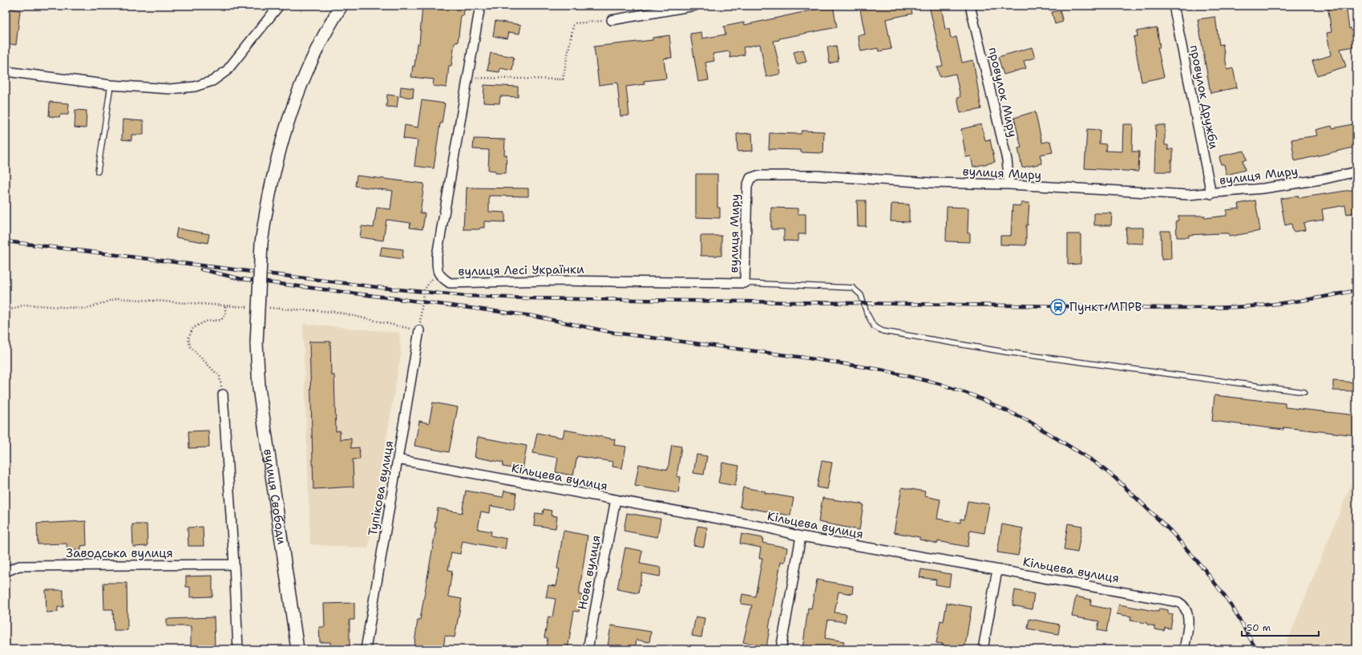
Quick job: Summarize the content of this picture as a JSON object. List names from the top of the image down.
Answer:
{
  "streets": {
    "main road": ["вулиця Свободи"],
    "street": [
      "провулок Миру",
      "провулок Дружби",
      "вулиця Миру",
      "вулиця Лесі Українки",
      "Кільцева вулиця",
      "Тупікова вулиця",
      "Заводська вулиця",
      "Нова вулиця"
    ]
  },
  "crossings": [
    ["провулок Миру", "вулиця Миру"],
    ["провулок Дружби", "вулиця Миру"],
    ["вулиця Миру", "вулиця Лесі Українки"],
    ["Кільцева вулиця", "Тупікова вулиця"],
    ["Кільцева вулиця", "Нова вулиця"]
  ],
  "places": {
    "station": ["Пункт МПРВ"]
  },
  "scale_bar": "50 m"
}
